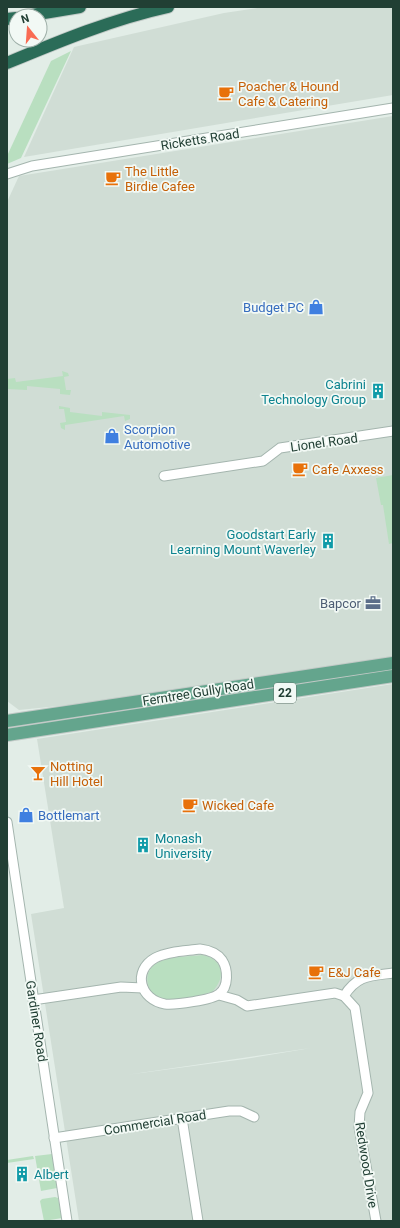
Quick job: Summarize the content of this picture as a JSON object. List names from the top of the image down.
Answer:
{
  "streets": {
    "main road": ["Ferntree Gully Road", "22"],
    "street": [
      "Ricketts Road",
      "Lionel Road",
      "Gardiner Road",
      "Commercial Road",
      "Redwood Drive"
    ]
  },
  "crossings": [
    ["Gardiner Road", "Commercial Road"]
  ],
  "places": {
    "cafe": [
      "Poacher & Hound Cafe & Catering",
      "The Little Birdie Cafee",
      "Cafe Axxess",
      "Wicked Cafe",
      "E&J Cafe"
    ],
    "shop": ["Budget PC", "Scorpion Automotive", "Bottlemart"],
    "building": [
      "Cabrini Technology Group",
      "Goodstart Early Learning Mount Waverley",
      "Monash University",
      "Albert"
    ],
    "office": ["Bapcor"],
    "bar": ["Notting Hill Hotel"]
  },
  "north": "top"
}
